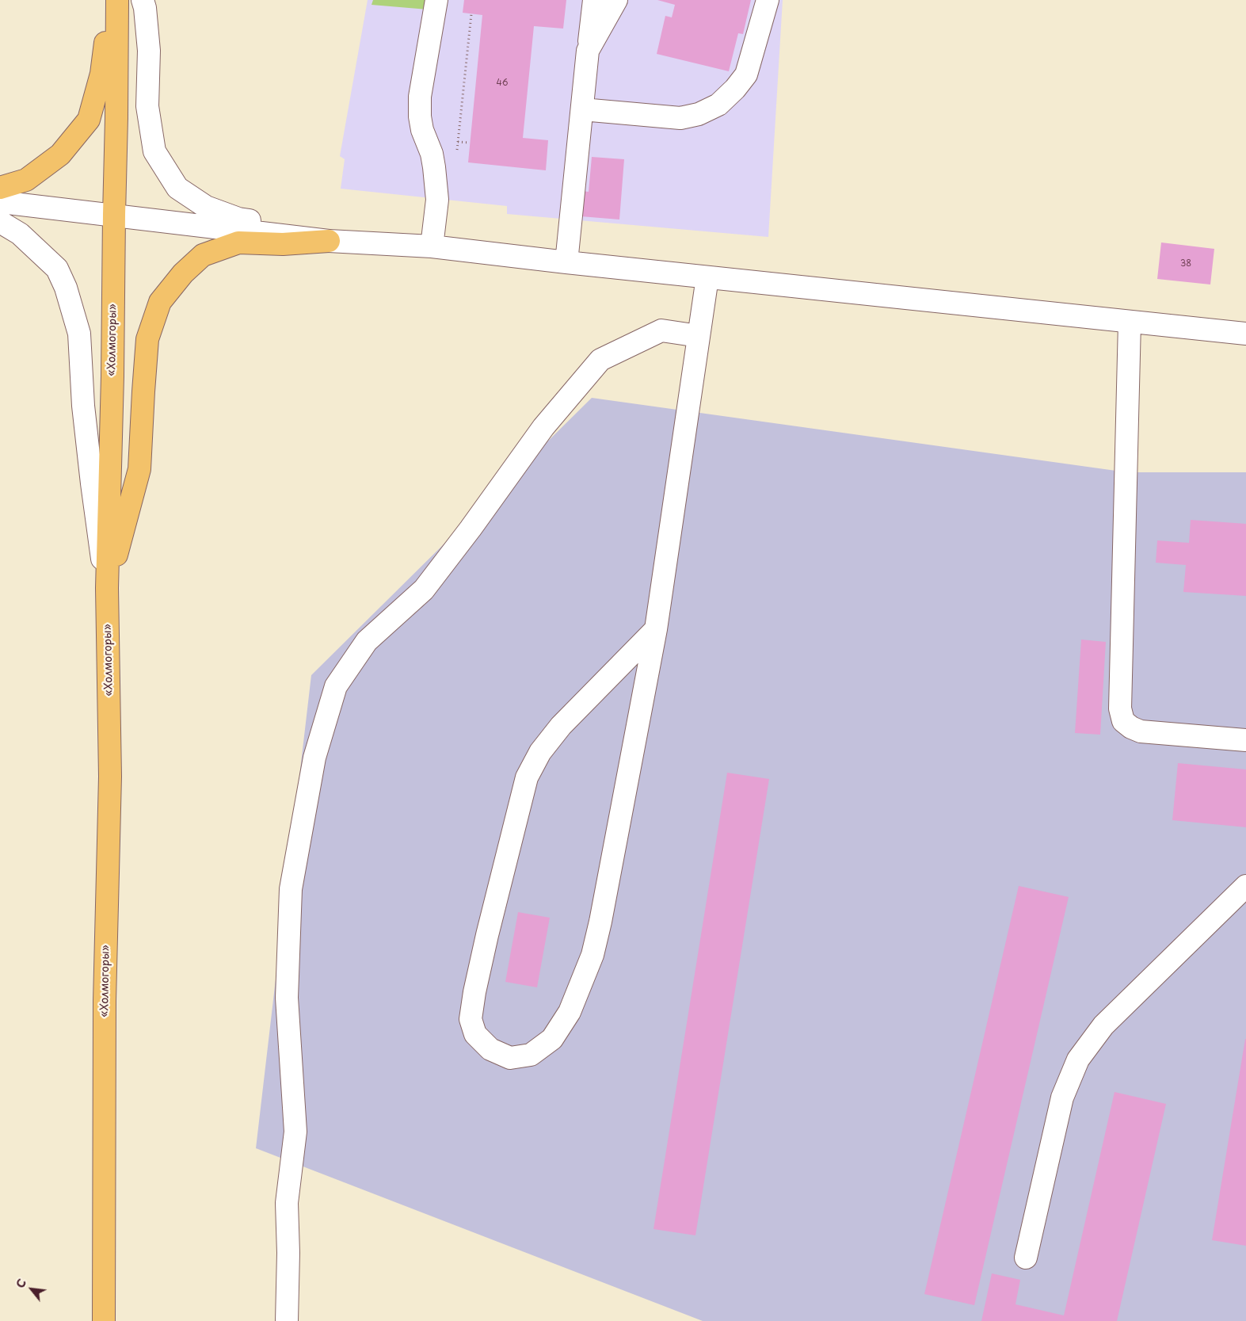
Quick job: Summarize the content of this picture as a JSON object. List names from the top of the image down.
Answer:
{
  "streets": {
    "highway": ["«Холмогоры»"]
  },
  "house_numbers": ["46", "38"],
  "north": "top left"
}
